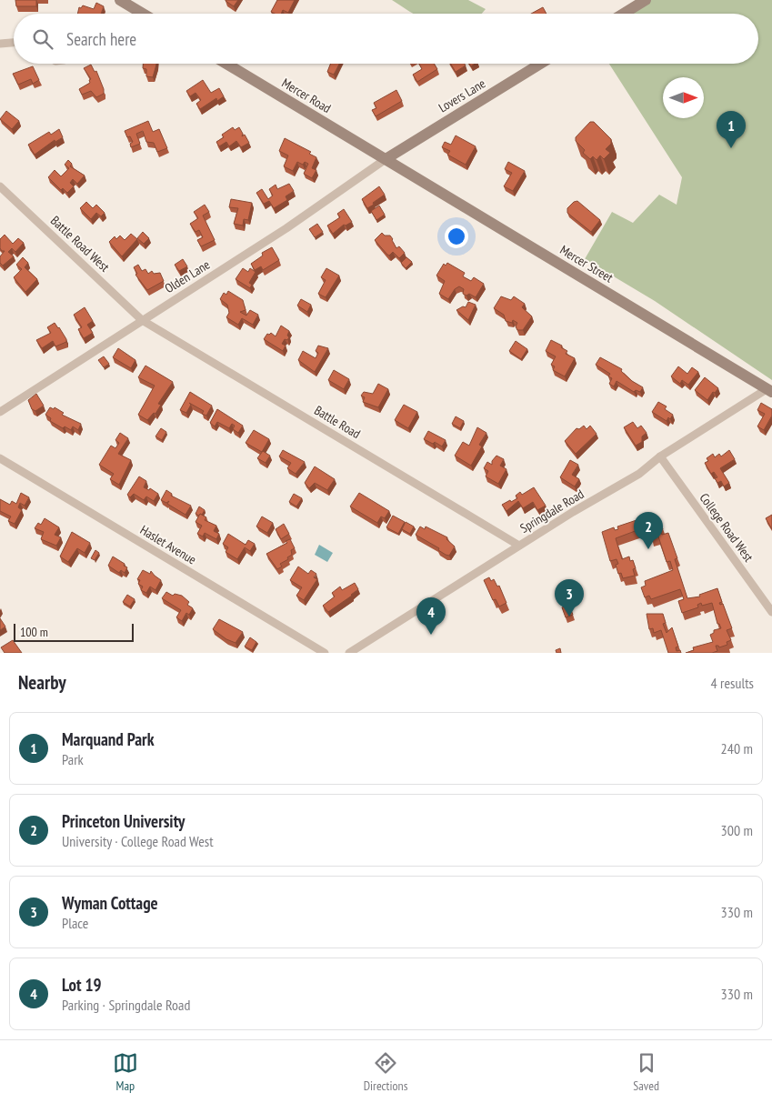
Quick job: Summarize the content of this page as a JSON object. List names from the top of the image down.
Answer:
{
  "streets": {
    "main road": ["Mercer Road", "Lovers Lane", "Mercer Street"],
    "street": [
      "Battle Road West",
      "Olden Lane",
      "Battle Road",
      "Springdale Road",
      "College Road West",
      "Haslet Avenue"
    ]
  },
  "crossings": [
    ["Mercer Road", "Lovers Lane"],
    ["Mercer Road", "Mercer Street"],
    ["Mercer Road", "Olden Lane"],
    ["Lovers Lane", "Mercer Street"],
    ["Lovers Lane", "Olden Lane"],
    ["Battle Road West", "Olden Lane"],
    ["Battle Road West", "Battle Road"],
    ["Mercer Street", "Olden Lane"],
    ["Mercer Street", "Springdale Road"],
    ["Olden Lane", "Battle Road"],
    ["Battle Road", "Springdale Road"],
    ["Springdale Road", "College Road West"]
  ],
  "scale_bar": "100 m",
  "north": "right",
  "page": {
    "search": "Search here",
    "pins": [
      "1",
      "2",
      "3",
      "4"
    ],
    "scale": "100 m",
    "heading": ["Nearby", "4 results"],
    "list": [
      {
        "mark": "1",
        "name": "Marquand Park",
        "note": "Park",
        "value": "240 m"
      },
      {
        "mark": "2",
        "name": "Princeton University",
        "note": "University · College Road West",
        "value": "300 m"
      },
      {
        "mark": "3",
        "name": "Wyman Cottage",
        "note": "Place",
        "value": "330 m"
      },
      {
        "mark": "4",
        "name": "Lot 19",
        "note": "Parking · Springdale Road",
        "value": "330 m"
      }
    ],
    "nav": ["Map", "Directions", "Saved"]
  }
}
